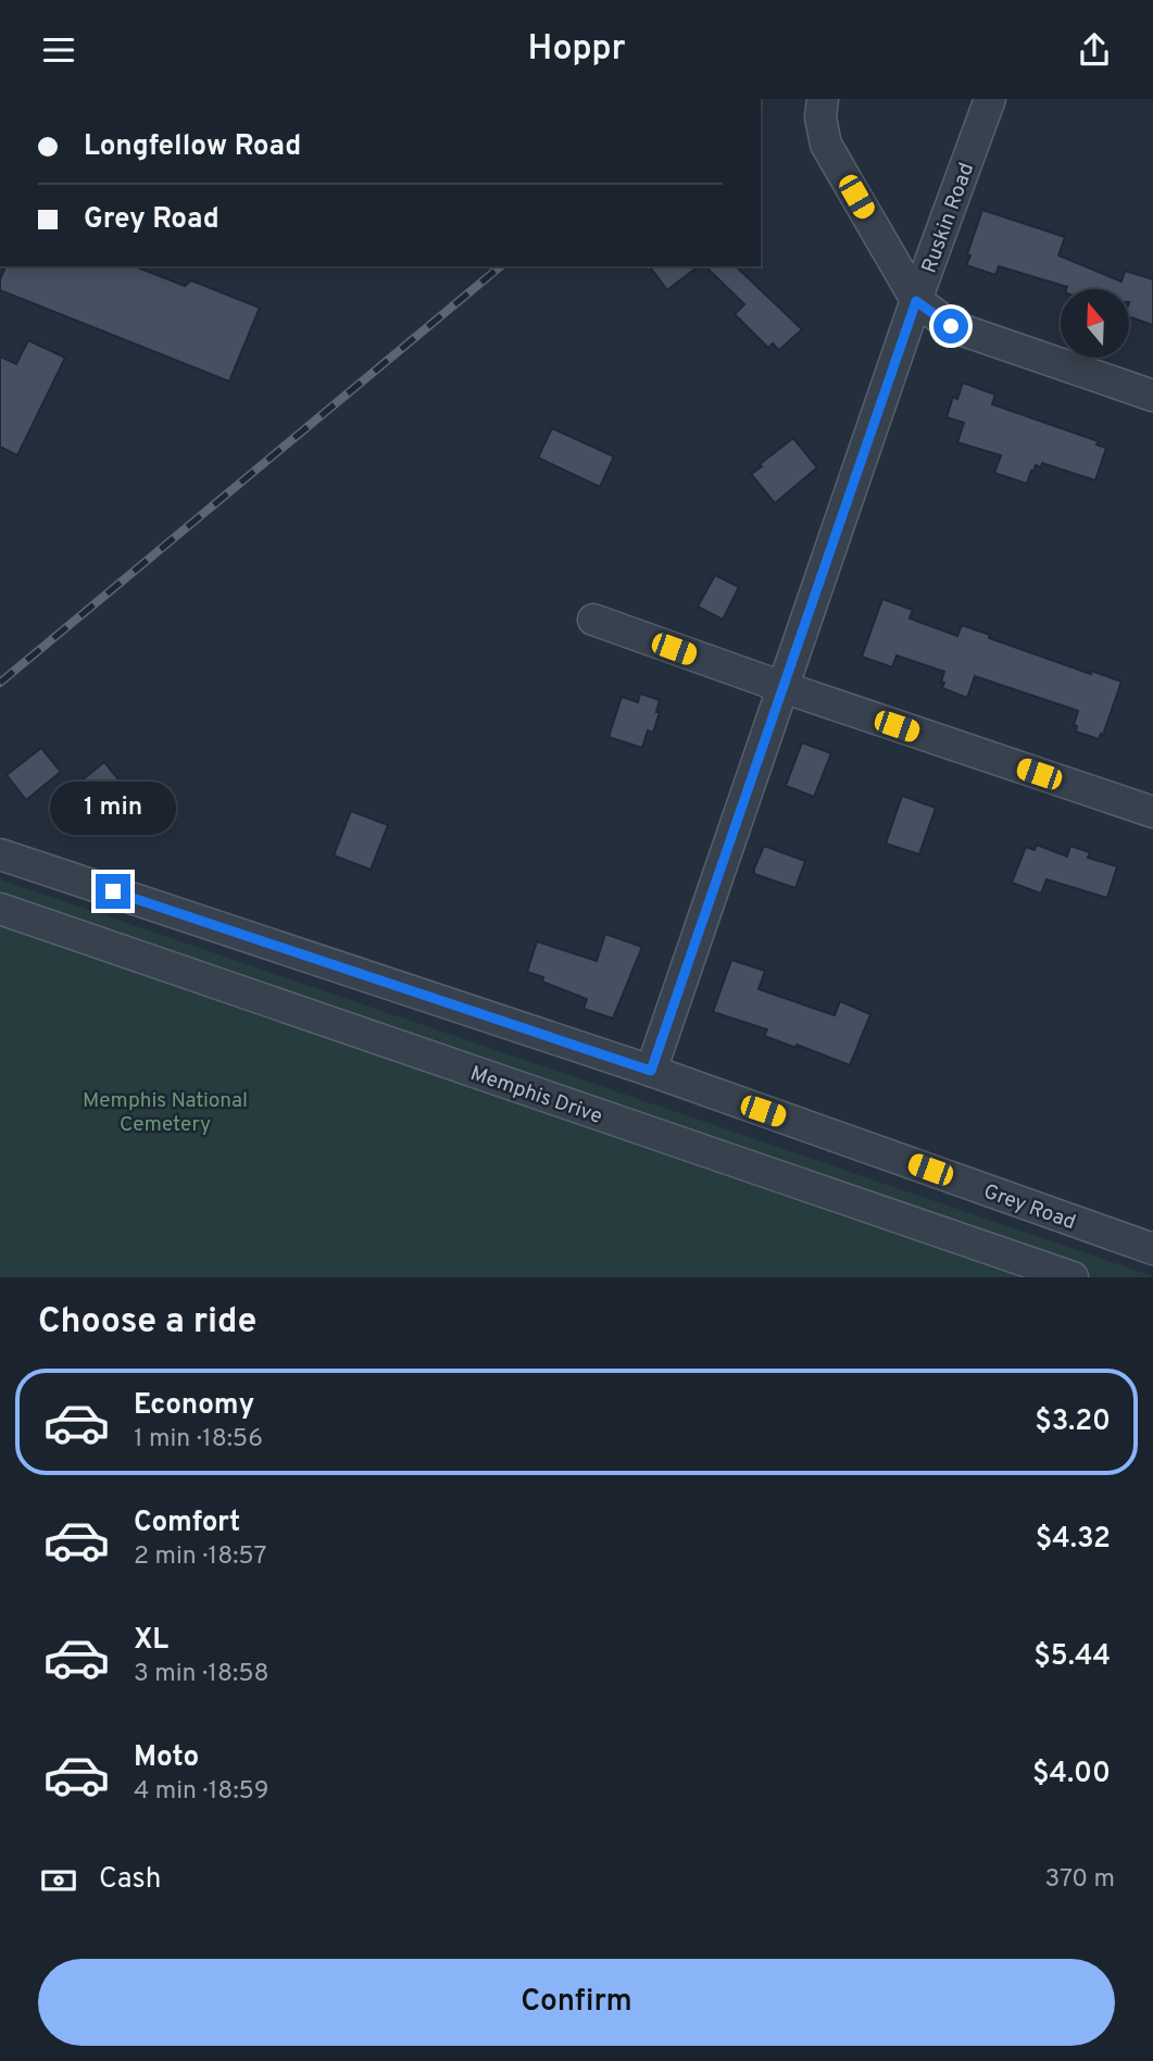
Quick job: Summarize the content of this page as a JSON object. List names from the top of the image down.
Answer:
{
  "streets": {
    "street": ["Ruskin Road", "Memphis Drive", "Grey Road"]
  },
  "crossings": [
    ["Ruskin Road", "Grey Road"]
  ],
  "parks": ["Memphis National Cemetery"],
  "north": "top",
  "page": {
    "header": "Hoppr",
    "banner": ["Longfellow Road", "Grey Road"],
    "bubble": "1 min",
    "heading": "Choose a ride",
    "list": [
      {
        "name": "Economy",
        "note": "1 min · 18:56",
        "value": "$3.20"
      },
      {
        "name": "Comfort",
        "note": "2 min · 18:57",
        "value": "$4.32"
      },
      {
        "name": "XL",
        "note": "3 min · 18:58",
        "value": "$5.44"
      },
      {
        "name": "Moto",
        "note": "4 min · 18:59",
        "value": "$4.00"
      }
    ],
    "pay": ["Cash", "370 m"],
    "buttons": "Confirm"
  }
}
